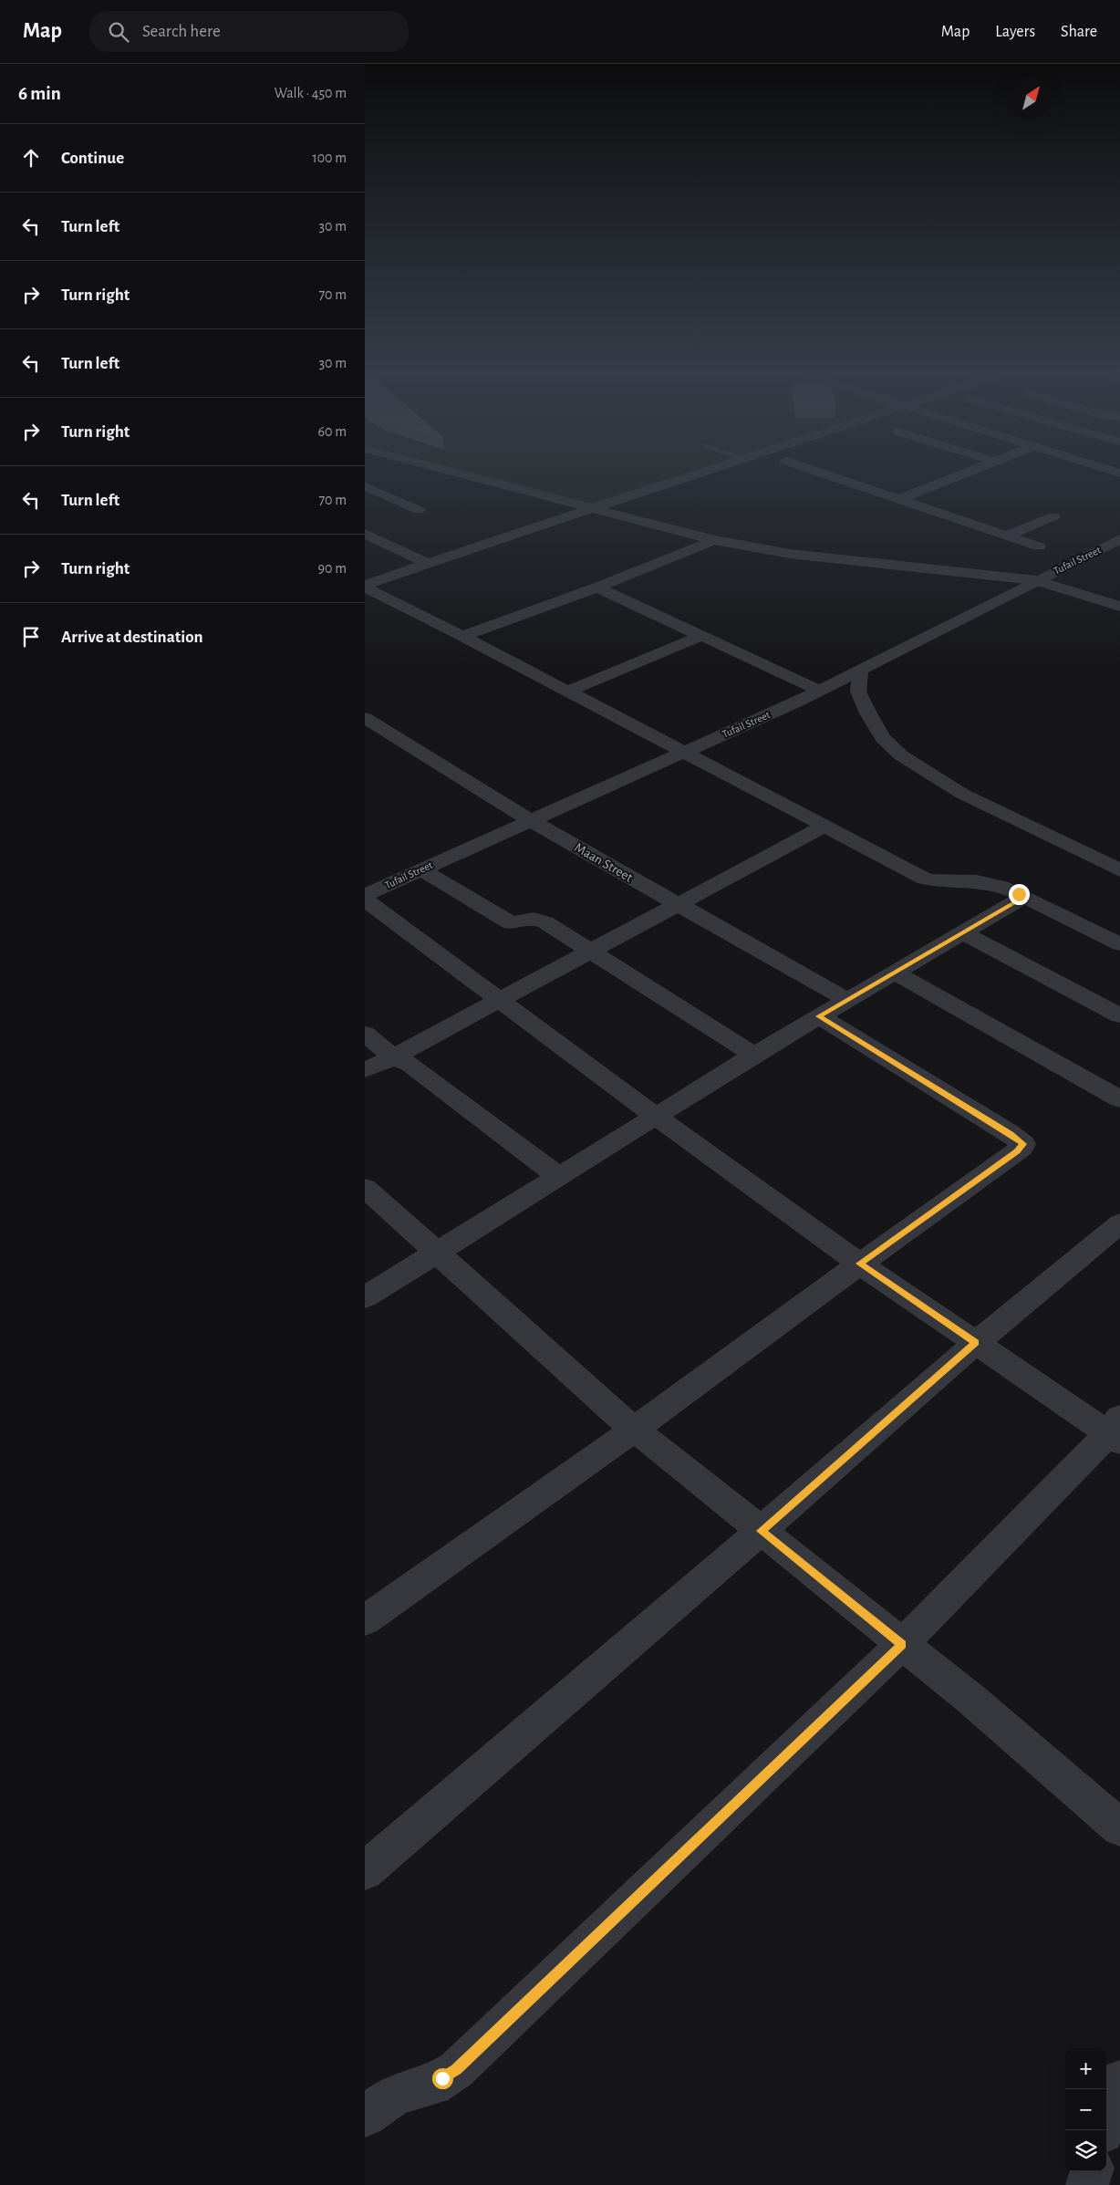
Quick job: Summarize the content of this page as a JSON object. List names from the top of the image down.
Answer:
{
  "streets": {
    "street": ["Tufail Street", "Maan Street"]
  },
  "crossings": [
    ["Tufail Street", "Maan Street"]
  ],
  "north": "top right",
  "page": {
    "header": "Map",
    "search": "Search here",
    "nav": ["Map", "Layers", "Share"],
    "heading": ["6 min", "Walk · 450 m"],
    "list": [
      ["Continue", "100 m"],
      ["Turn left", "30 m"],
      ["Turn right", "70 m"],
      ["Turn left", "30 m"],
      ["Turn right", "60 m"],
      ["Turn left", "70 m"],
      ["Turn right", "90 m"],
      "Arrive at destination"
    ],
    "map_buttons": ["+", "−"]
  }
}
